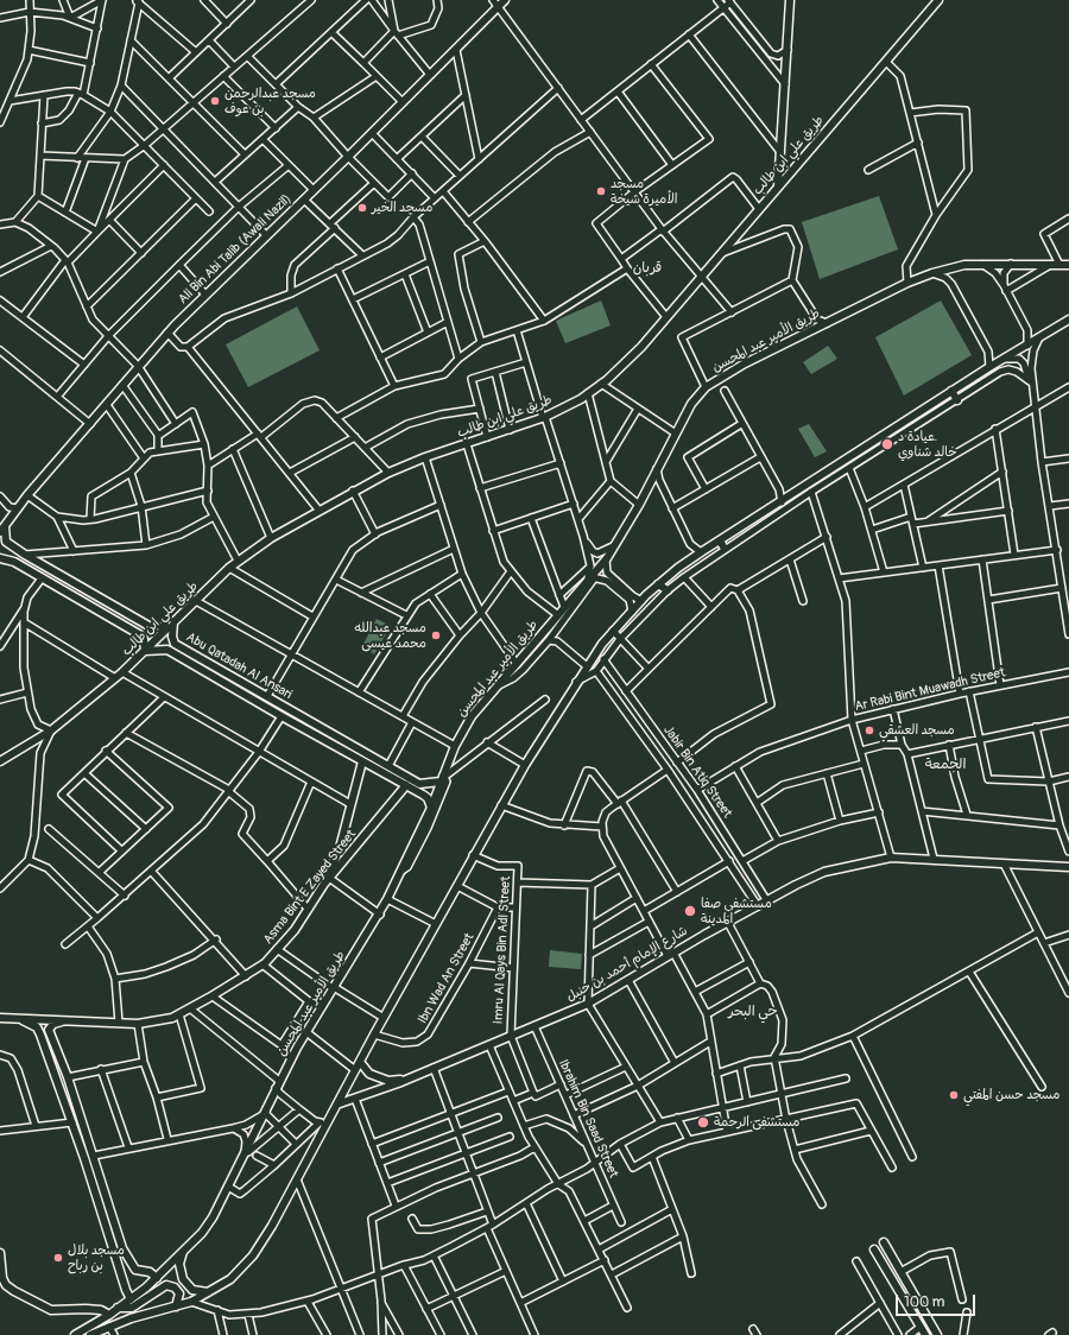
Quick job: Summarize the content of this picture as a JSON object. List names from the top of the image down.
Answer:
{
  "streets": {
    "main road": [
      "طريق علي ابن طالب",
      "Ali Bin Abi Talib (Awali Nazil)",
      "طريق الأمير عبد المحسن",
      "Abu Qatadah Al Ansari",
      "Asma Bint E Zayed Street",
      "شارع الإمام أحمد بن حنبل"
    ],
    "street": [
      "Ar Rabi Bint Muawadh Street",
      "Jabir Bin Atiq Street",
      "Imru Al Qays Bin Adl Street",
      "Ibn Wad An Street",
      "Ibrahim Bin Saad Street"
    ]
  },
  "crossings": [
    ["طريق علي ابن طالب", "Abu Qatadah Al Ansari"],
    ["Ali Bin Abi Talib (Awali Nazil)", "Abu Qatadah Al Ansari"],
    ["طريق الأمير عبد المحسن", "Abu Qatadah Al Ansari"],
    ["Abu Qatadah Al Ansari", "Asma Bint E Zayed Street"],
    ["Ar Rabi Bint Muawadh Street", "Jabir Bin Atiq Street"],
    ["Jabir Bin Atiq Street", "شارع الإمام أحمد بن حنبل"],
    ["Imru Al Qays Bin Adl Street", "شارع الإمام أحمد بن حنبل"],
    ["شارع الإمام أحمد بن حنبل", "Ibrahim Bin Saad Street"]
  ],
  "districts": ["قربان", "الجمعة", "حي البحر"],
  "places": [
    "مسجد عبدالرحمن بن عوف",
    "مسجد الأميرة شيخة",
    "مسجد الخير",
    "عيادة د. خالد شناوي",
    "مسجد عبدالله محمد عيسى",
    "مسجد العشقي",
    "مستشفی صفا المدینة",
    "مسجد حسن المفتي",
    "مستشفى الرحمة",
    "مسجد بلال بن رباح"
  ],
  "scale_bar": "100 m"
}
